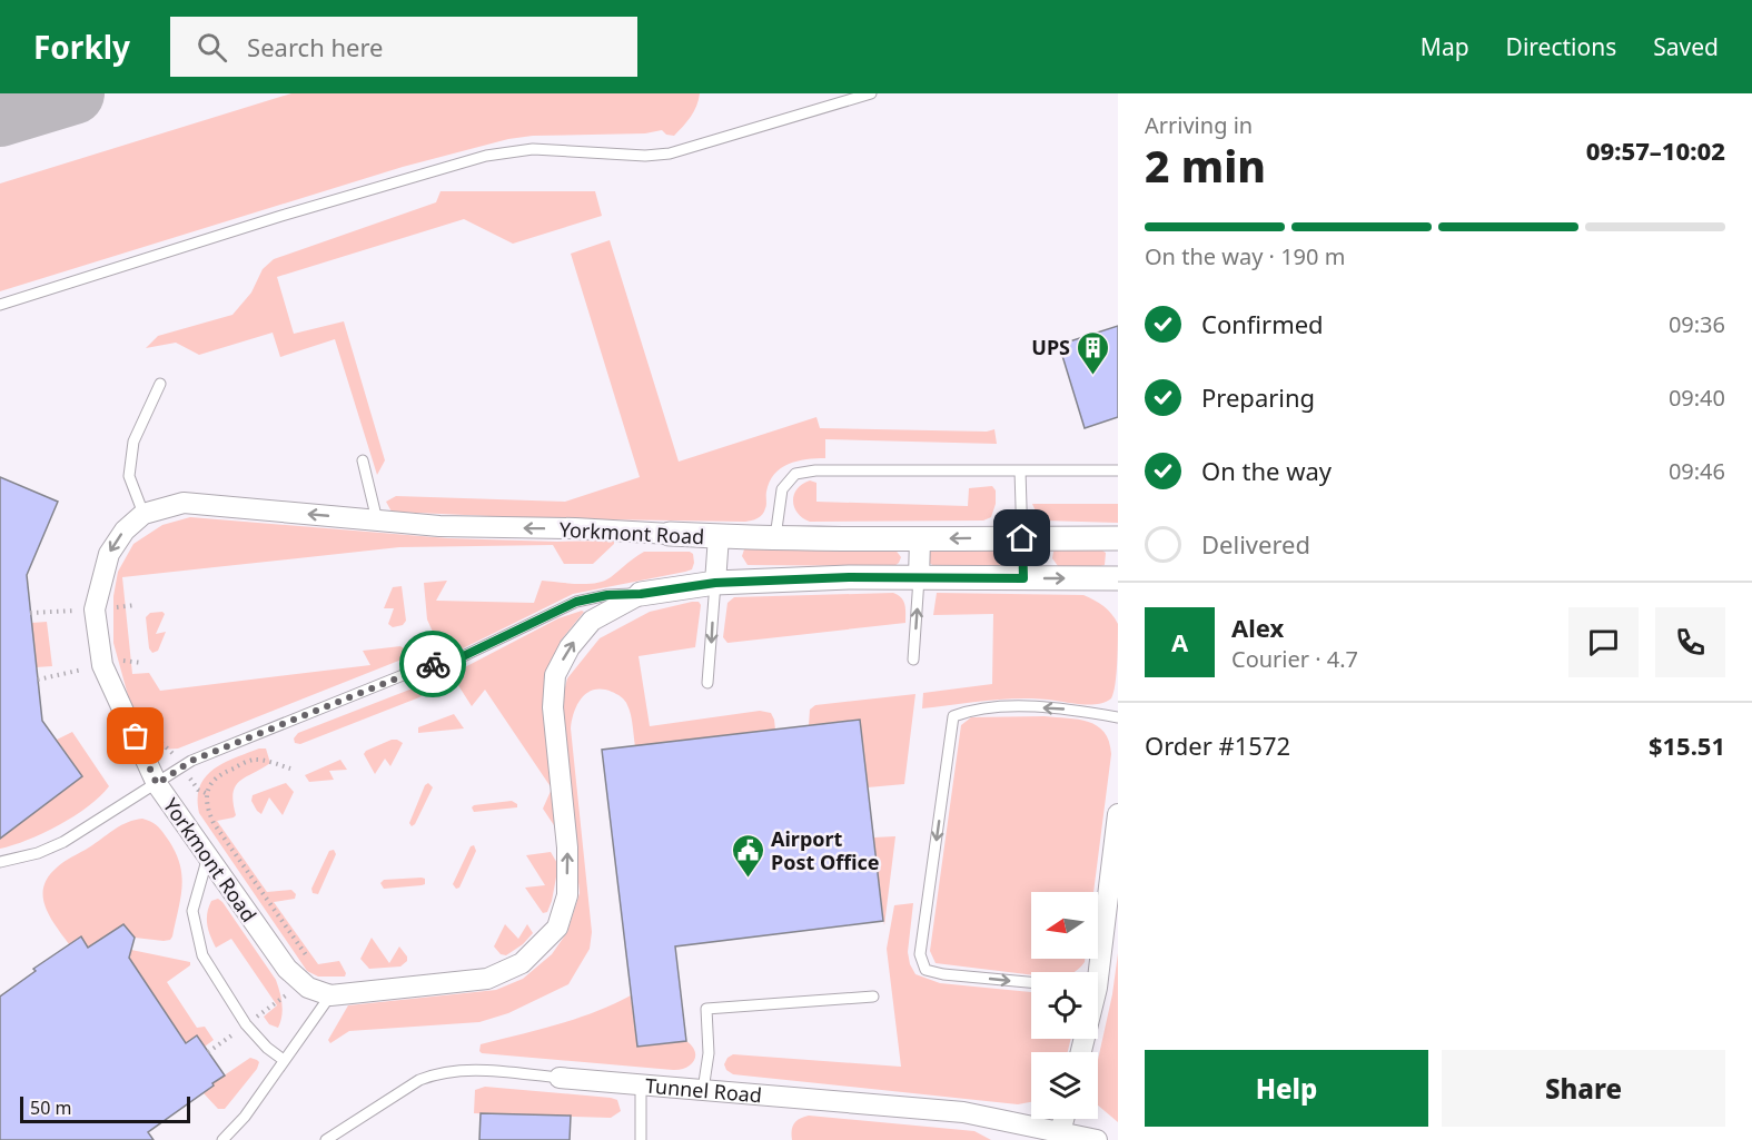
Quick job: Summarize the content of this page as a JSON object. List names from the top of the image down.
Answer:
{
  "streets": {
    "street": ["Yorkmont Road", "Tunnel Road"]
  },
  "places": {
    "building": ["UPS"],
    "public building": ["Airport Post Office"]
  },
  "scale_bar": "50 m",
  "north": "left",
  "page": {
    "header": "Forkly",
    "search": "Search here",
    "nav": ["Map", "Directions", "Saved"],
    "heading": ["2 min", "Arriving in", "09:57–10:02"],
    "panel": [
      "Alex",
      "Courier · 4.7",
      "Order #1572",
      "$15.51"
    ],
    "bar": "On the way · 190 m",
    "list": [
      ["Confirmed", "09:36"],
      ["Preparing", "09:40"],
      ["On the way", "09:46"],
      "Delivered"
    ],
    "round": "A",
    "buttons": ["Help", "Share"],
    "scale": "50 m"
  }
}
